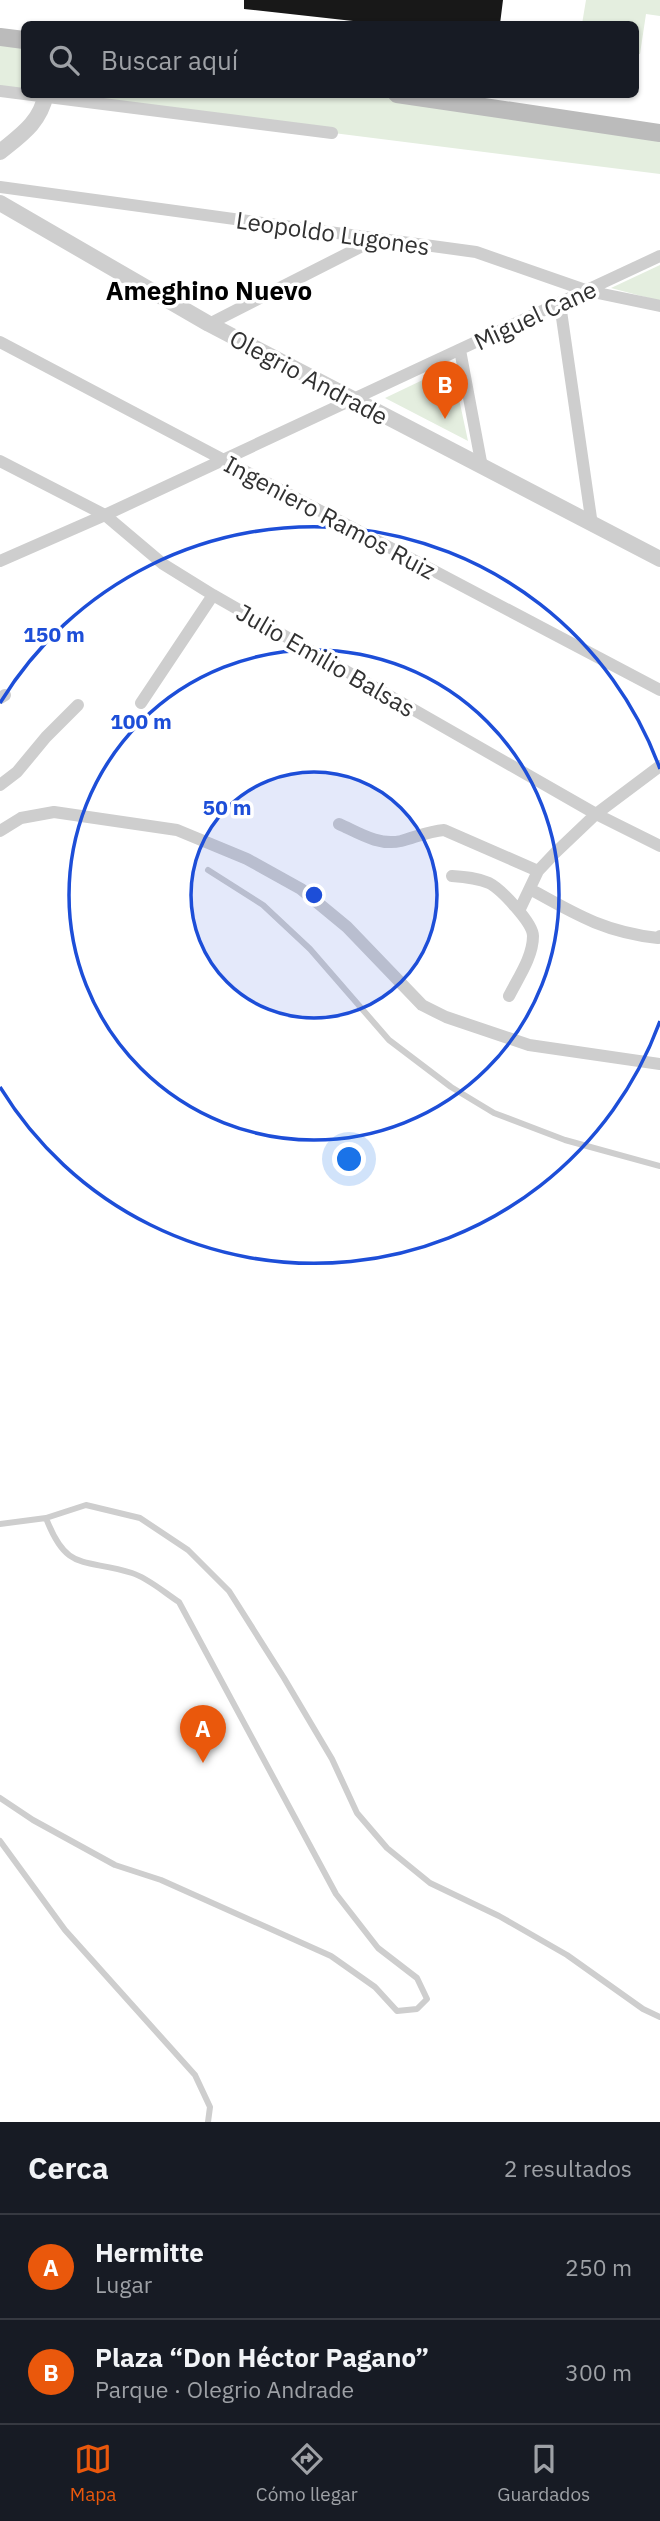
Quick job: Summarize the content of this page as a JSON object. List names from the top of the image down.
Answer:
{
  "streets": {
    "street": [
      "Leopoldo Lugones",
      "Miguel Cane",
      "Olegrio Andrade",
      "Ingeniero Ramos Ruiz",
      "Julio Emilio Balsas"
    ]
  },
  "crossings": [
    ["Leopoldo Lugones", "Miguel Cane"],
    ["Miguel Cane", "Olegrio Andrade"],
    ["Miguel Cane", "Ingeniero Ramos Ruiz"],
    ["Miguel Cane", "Julio Emilio Balsas"]
  ],
  "districts": ["Ameghino Nuevo"],
  "page": {
    "search": "Buscar aquí",
    "pins": ["B", "A"],
    "heading": ["Cerca", "2 resultados"],
    "list": [
      {
        "mark": "A",
        "name": "Hermitte",
        "note": "Lugar",
        "value": "250 m"
      },
      {
        "mark": "B",
        "name": "Plaza “Don Héctor Pagano”",
        "note": "Parque · Olegrio Andrade",
        "value": "300 m"
      }
    ],
    "nav": ["Mapa", "Cómo llegar", "Guardados"]
  },
  "rings": ["150 m", "100 m", "50 m"]
}
